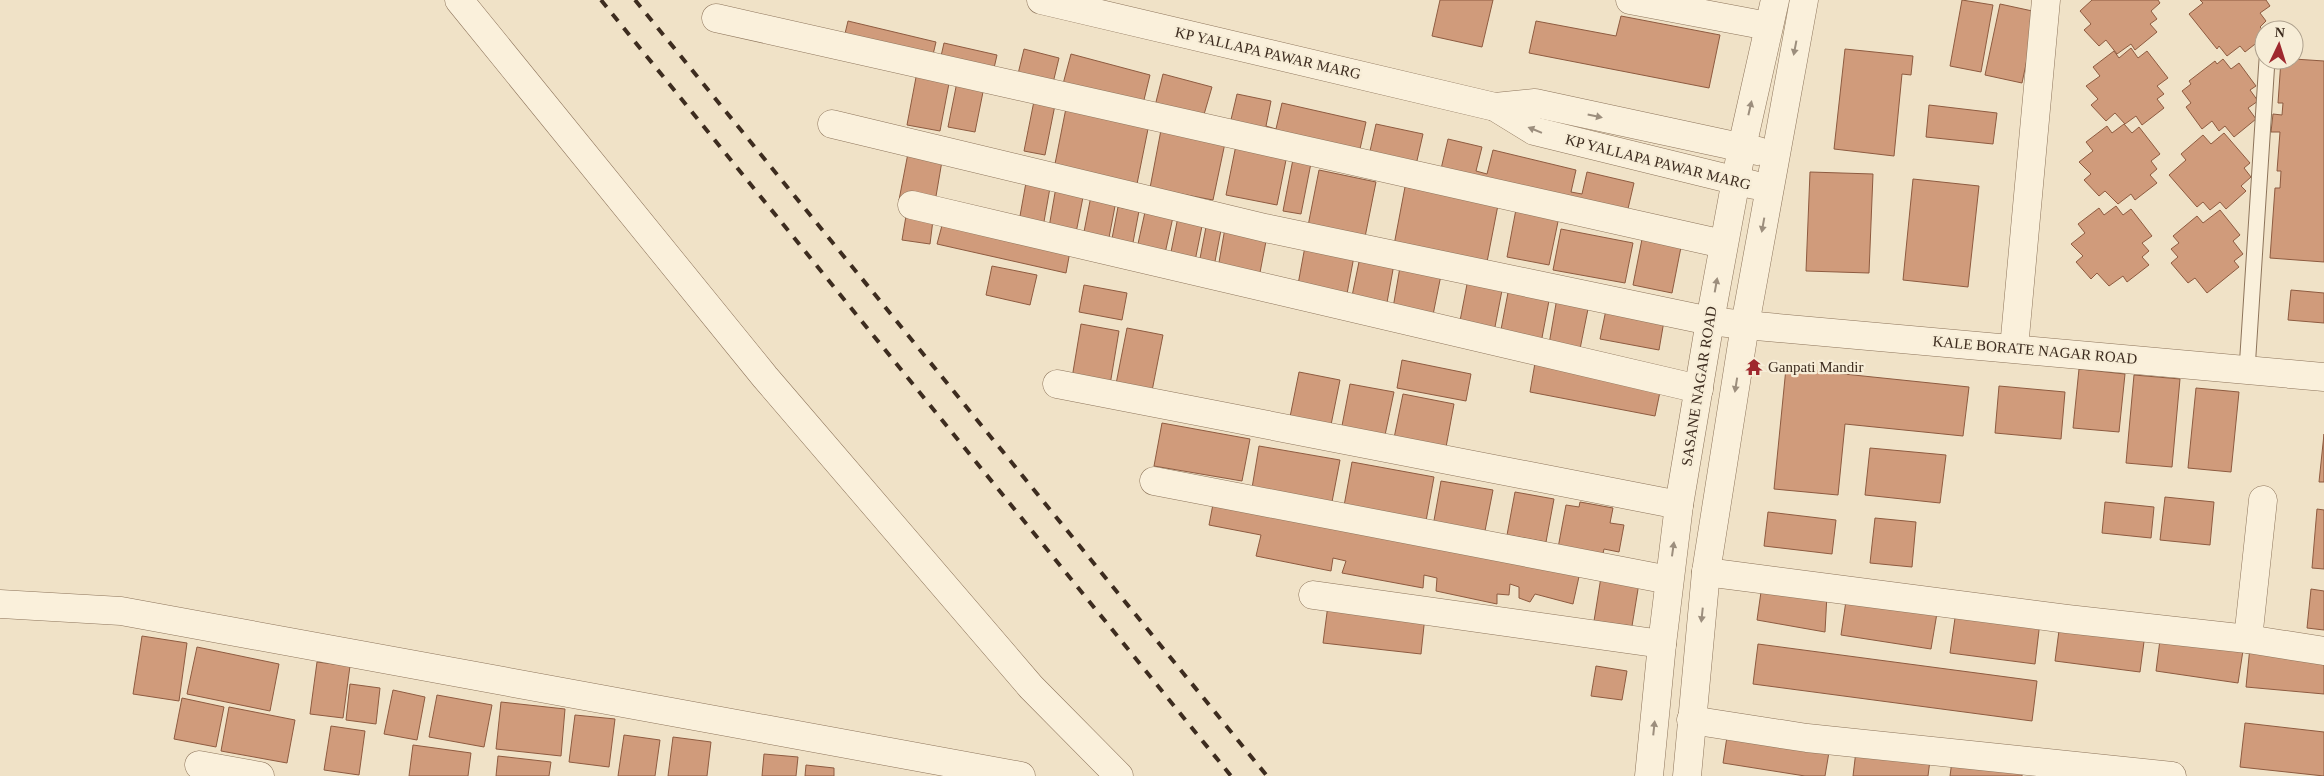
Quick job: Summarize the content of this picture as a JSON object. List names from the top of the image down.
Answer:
{
  "streets": {
    "street": ["KP YALLAPA PAWAR MARG", "KALE BORATE NAGAR ROAD", "SASANE NAGAR ROAD"]
  },
  "crossings": [
    ["KP YALLAPA PAWAR MARG", "SASANE NAGAR ROAD"],
    ["KALE BORATE NAGAR ROAD", "SASANE NAGAR ROAD"]
  ],
  "places": {
    "temple": ["Ganpati Mandir"]
  },
  "north": "top"
}
